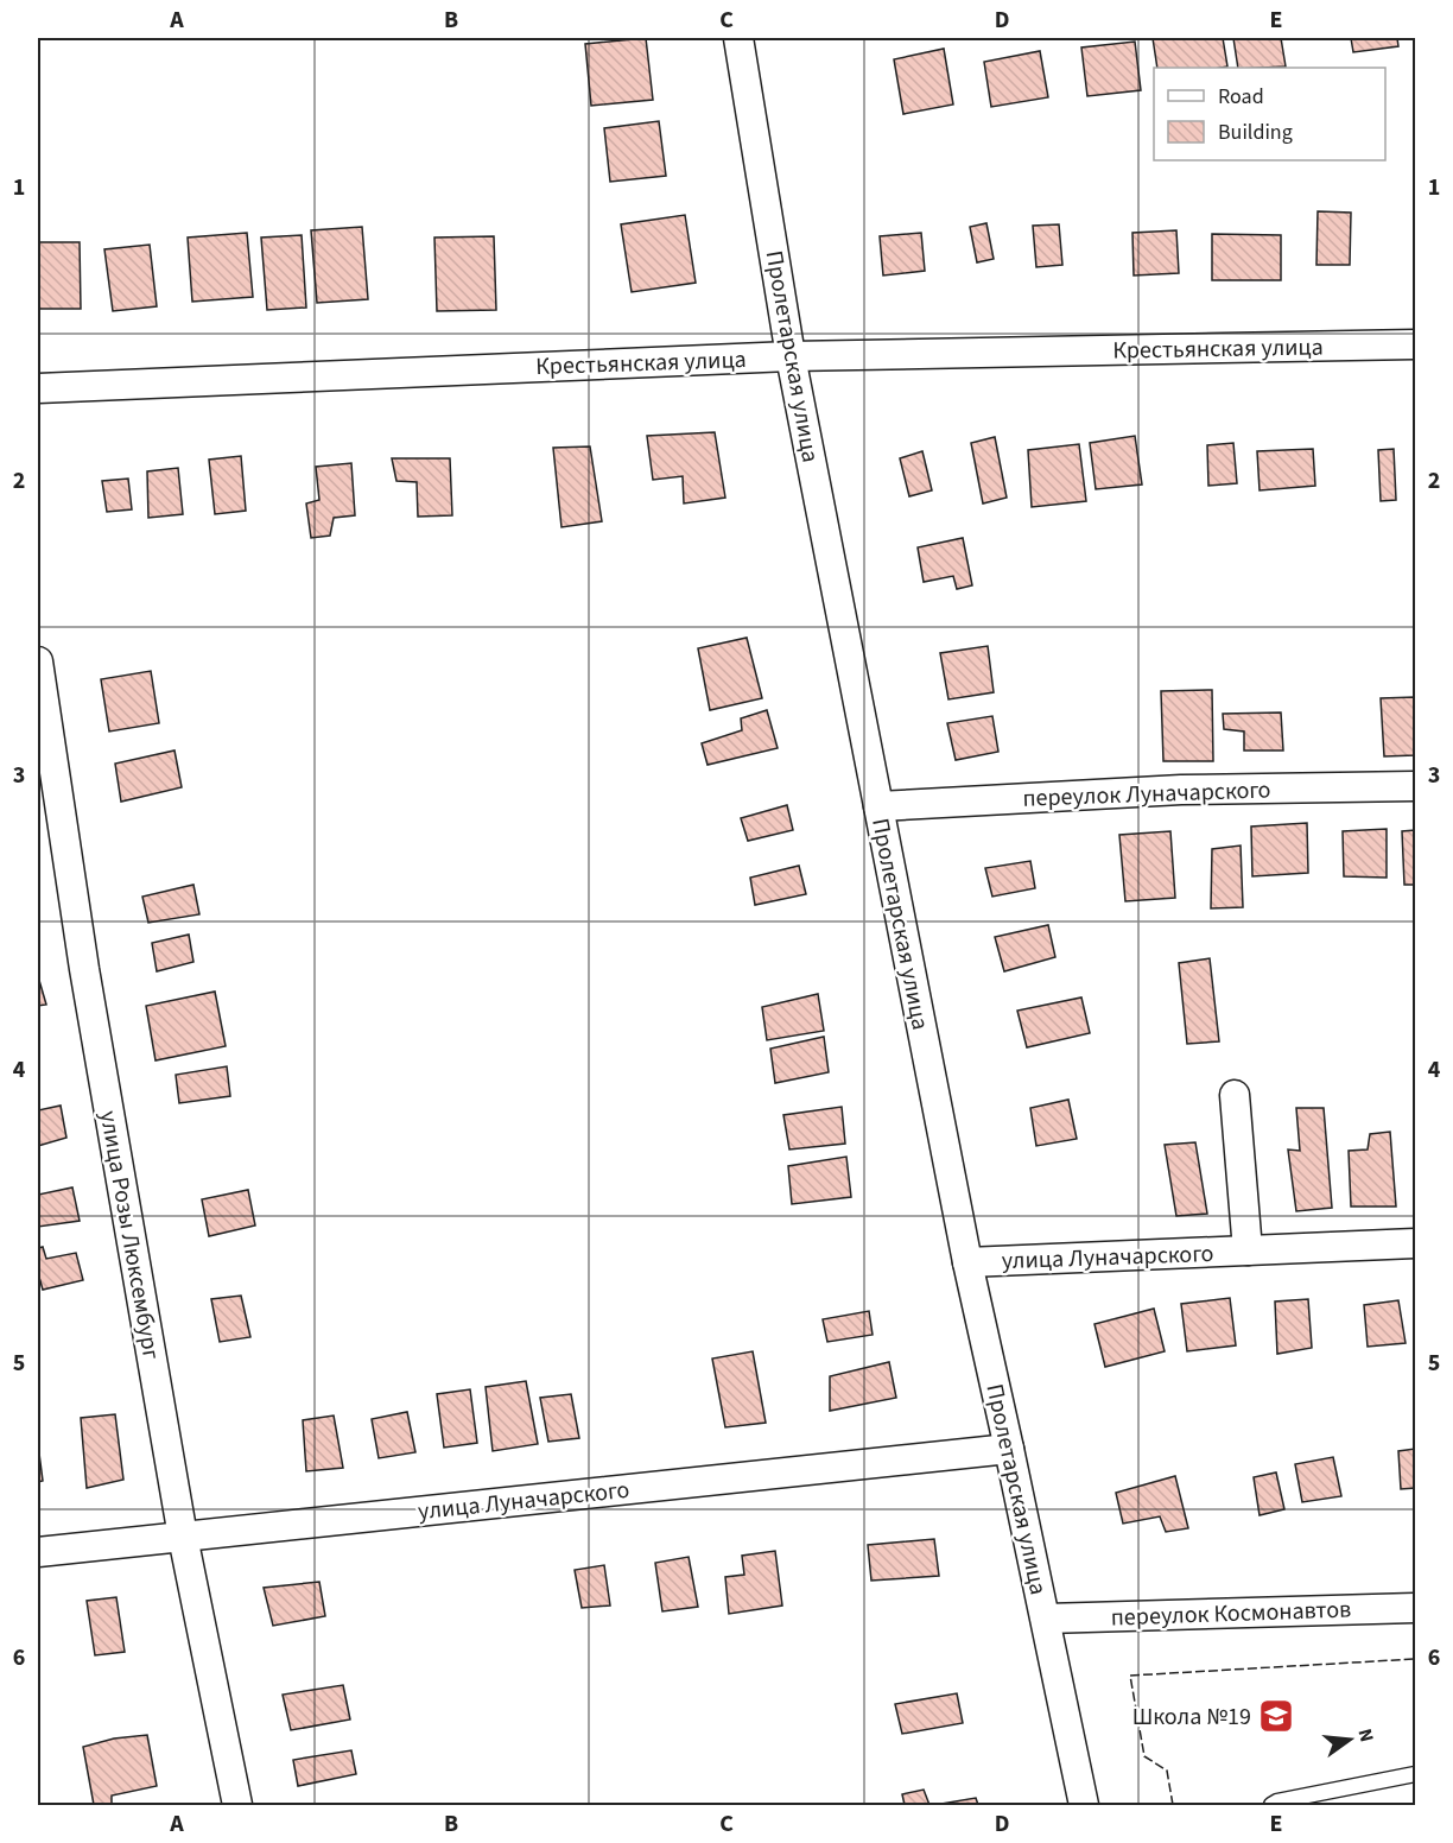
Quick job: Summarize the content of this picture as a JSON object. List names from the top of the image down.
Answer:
{
  "streets": {
    "street": [
      "Крестьянская улица",
      "Пролетарская улица",
      "переулок Луначарского",
      "улица Розы Люксембург",
      "улица Луначарского",
      "переулок Космонавтов"
    ]
  },
  "crossings": [
    ["Крестьянская улица", "Пролетарская улица"],
    ["Пролетарская улица", "переулок Луначарского"],
    ["Пролетарская улица", "улица Луначарского"],
    ["Пролетарская улица", "переулок Космонавтов"],
    ["улица Розы Люксембург", "улица Луначарского"]
  ],
  "places": {
    "school or university": ["Школа №19"]
  },
  "legend": ["Road", "Building"],
  "north": "right",
  "grid": {
    "columns": [
      "A",
      "B",
      "C",
      "D",
      "E"
    ],
    "rows": [
      "1",
      "2",
      "3",
      "4",
      "5",
      "6"
    ]
  }
}
